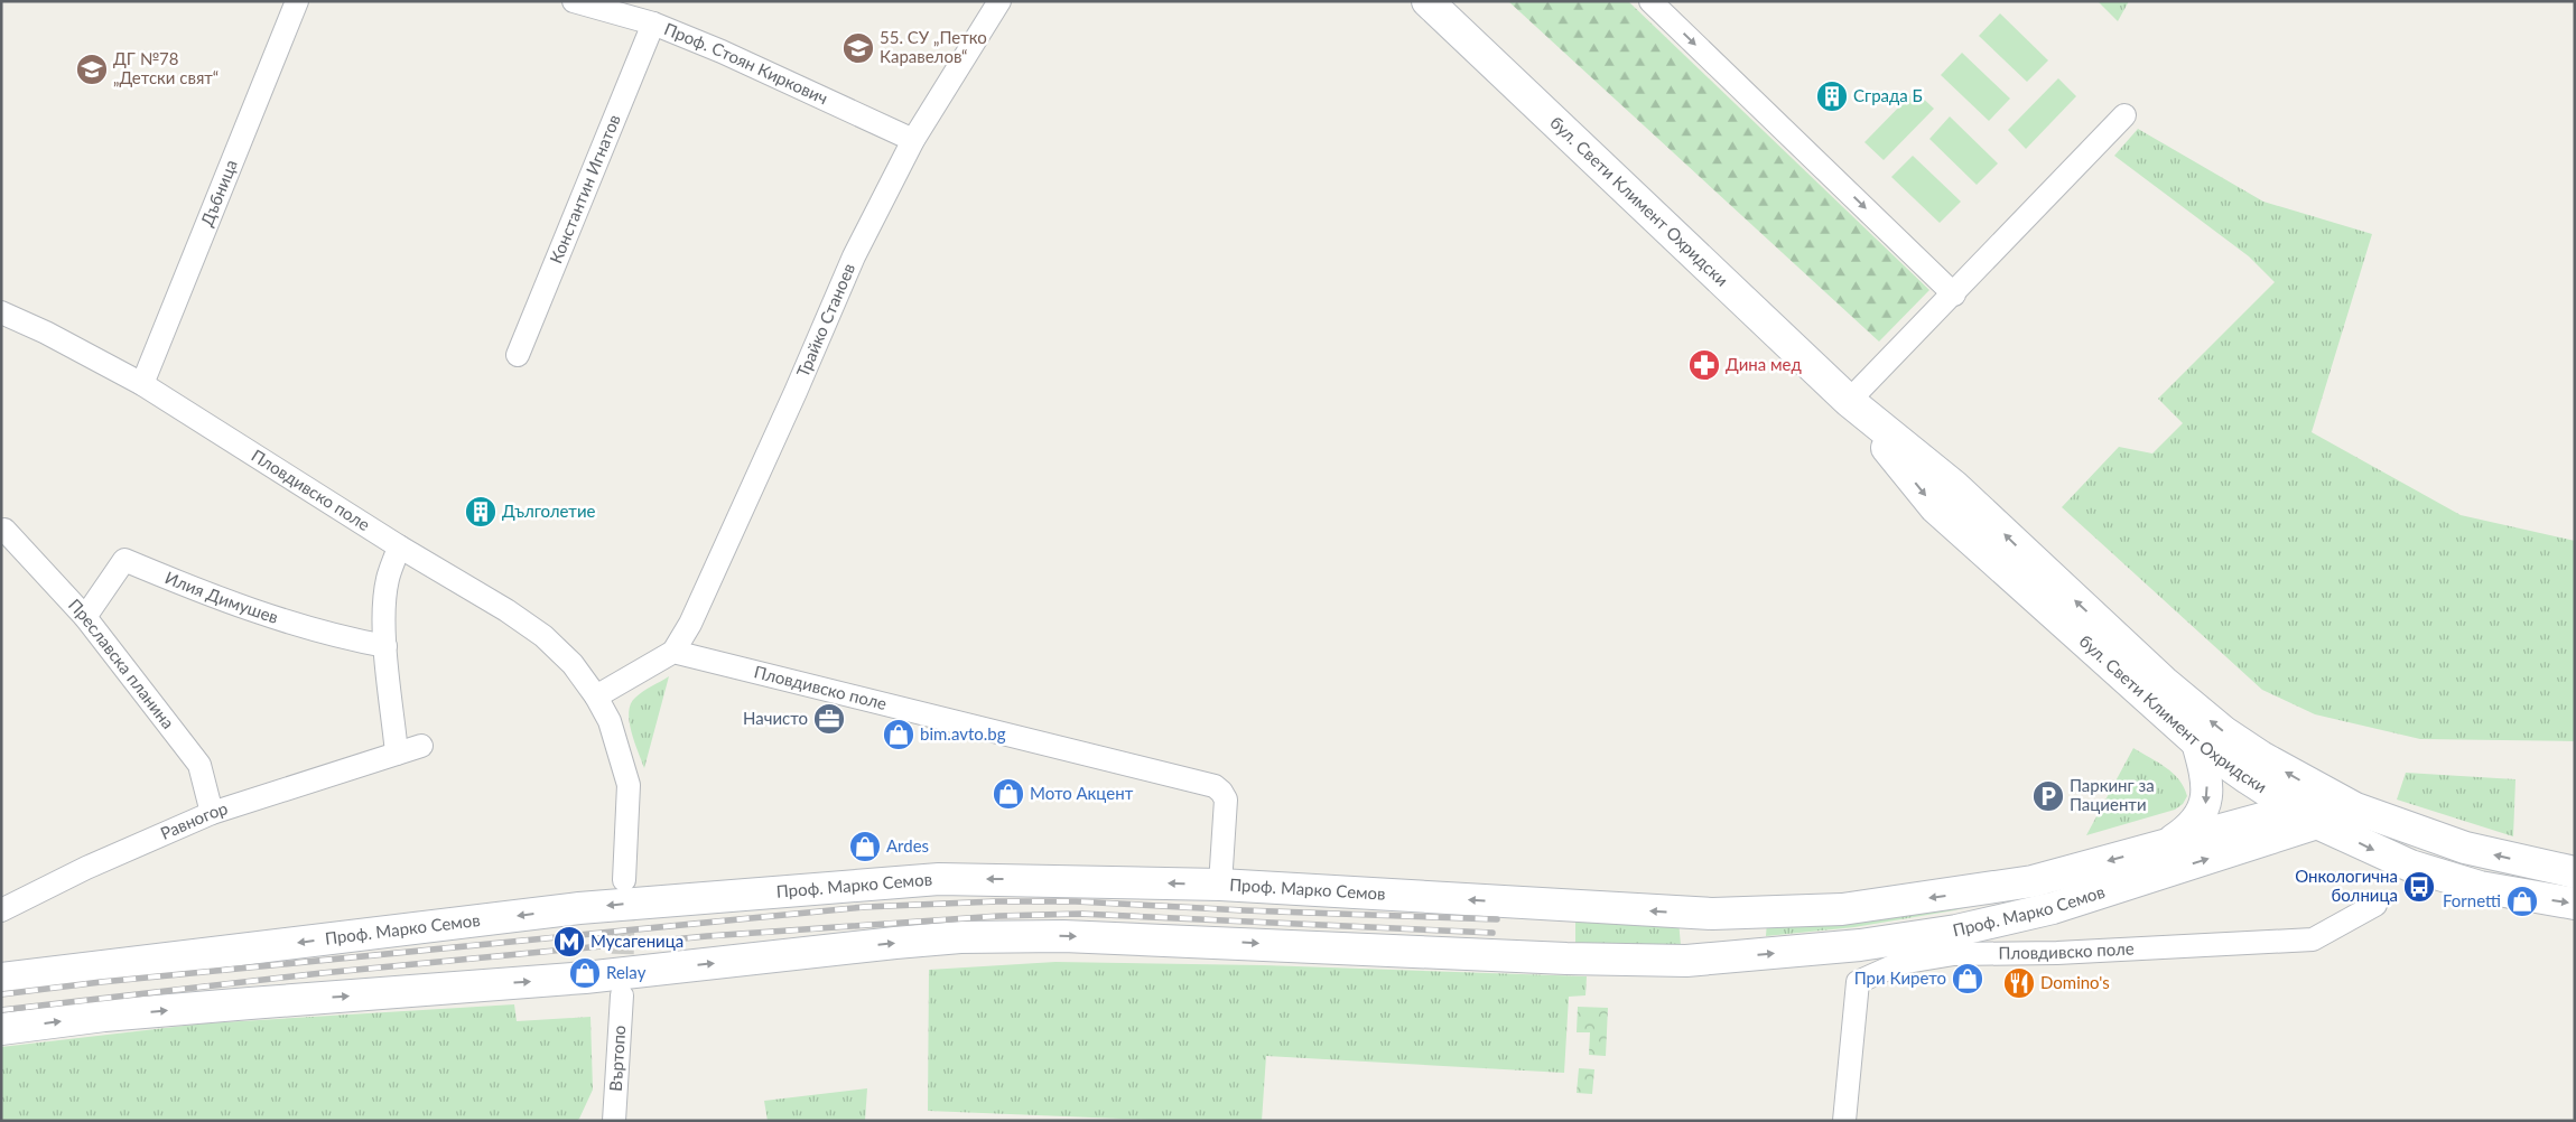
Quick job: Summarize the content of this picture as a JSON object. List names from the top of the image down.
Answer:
{
  "streets": {
    "main road": ["бул. Свети Климент Охридски", "Проф. Марко Семов"],
    "street": [
      "Проф. Стоян Киркович",
      "Константин Игнатов",
      "Дъбница",
      "Трайко Станоев",
      "Пловдивско поле",
      "Илия Димушев",
      "Преславска планина",
      "Равногор",
      "Въртопо"
    ]
  },
  "crossings": [
    ["Проф. Стоян Киркович", "Константин Игнатов"],
    ["Проф. Стоян Киркович", "Трайко Станоев"],
    ["Дъбница", "Пловдивско поле"],
    ["бул. Свети Климент Охридски", "Проф. Марко Семов"],
    ["Трайко Станоев", "Пловдивско поле"],
    ["Пловдивско поле", "Проф. Марко Семов"],
    ["Илия Димушев", "Преславска планина"],
    ["Преславска планина", "Равногор"]
  ],
  "places": {
    "school or university": ["55. СУ „Петко Каравелов“", "ДГ №78 „Детски свят“"],
    "building": ["Сграда Б", "Дълголетие"],
    "pharmacy": ["Дина мед"],
    "office": ["Начисто"],
    "shop": [
      "bim.avto.bg",
      "Мото Акцент",
      "Ardes",
      "Fornetti",
      "Relay",
      "При Кирето"
    ],
    "parking": ["Паркинг за Пациенти"],
    "bus stop": ["Онкологична болница"],
    "metro station": ["Мусагеница"],
    "restaurant": ["Domino's"]
  }
}
